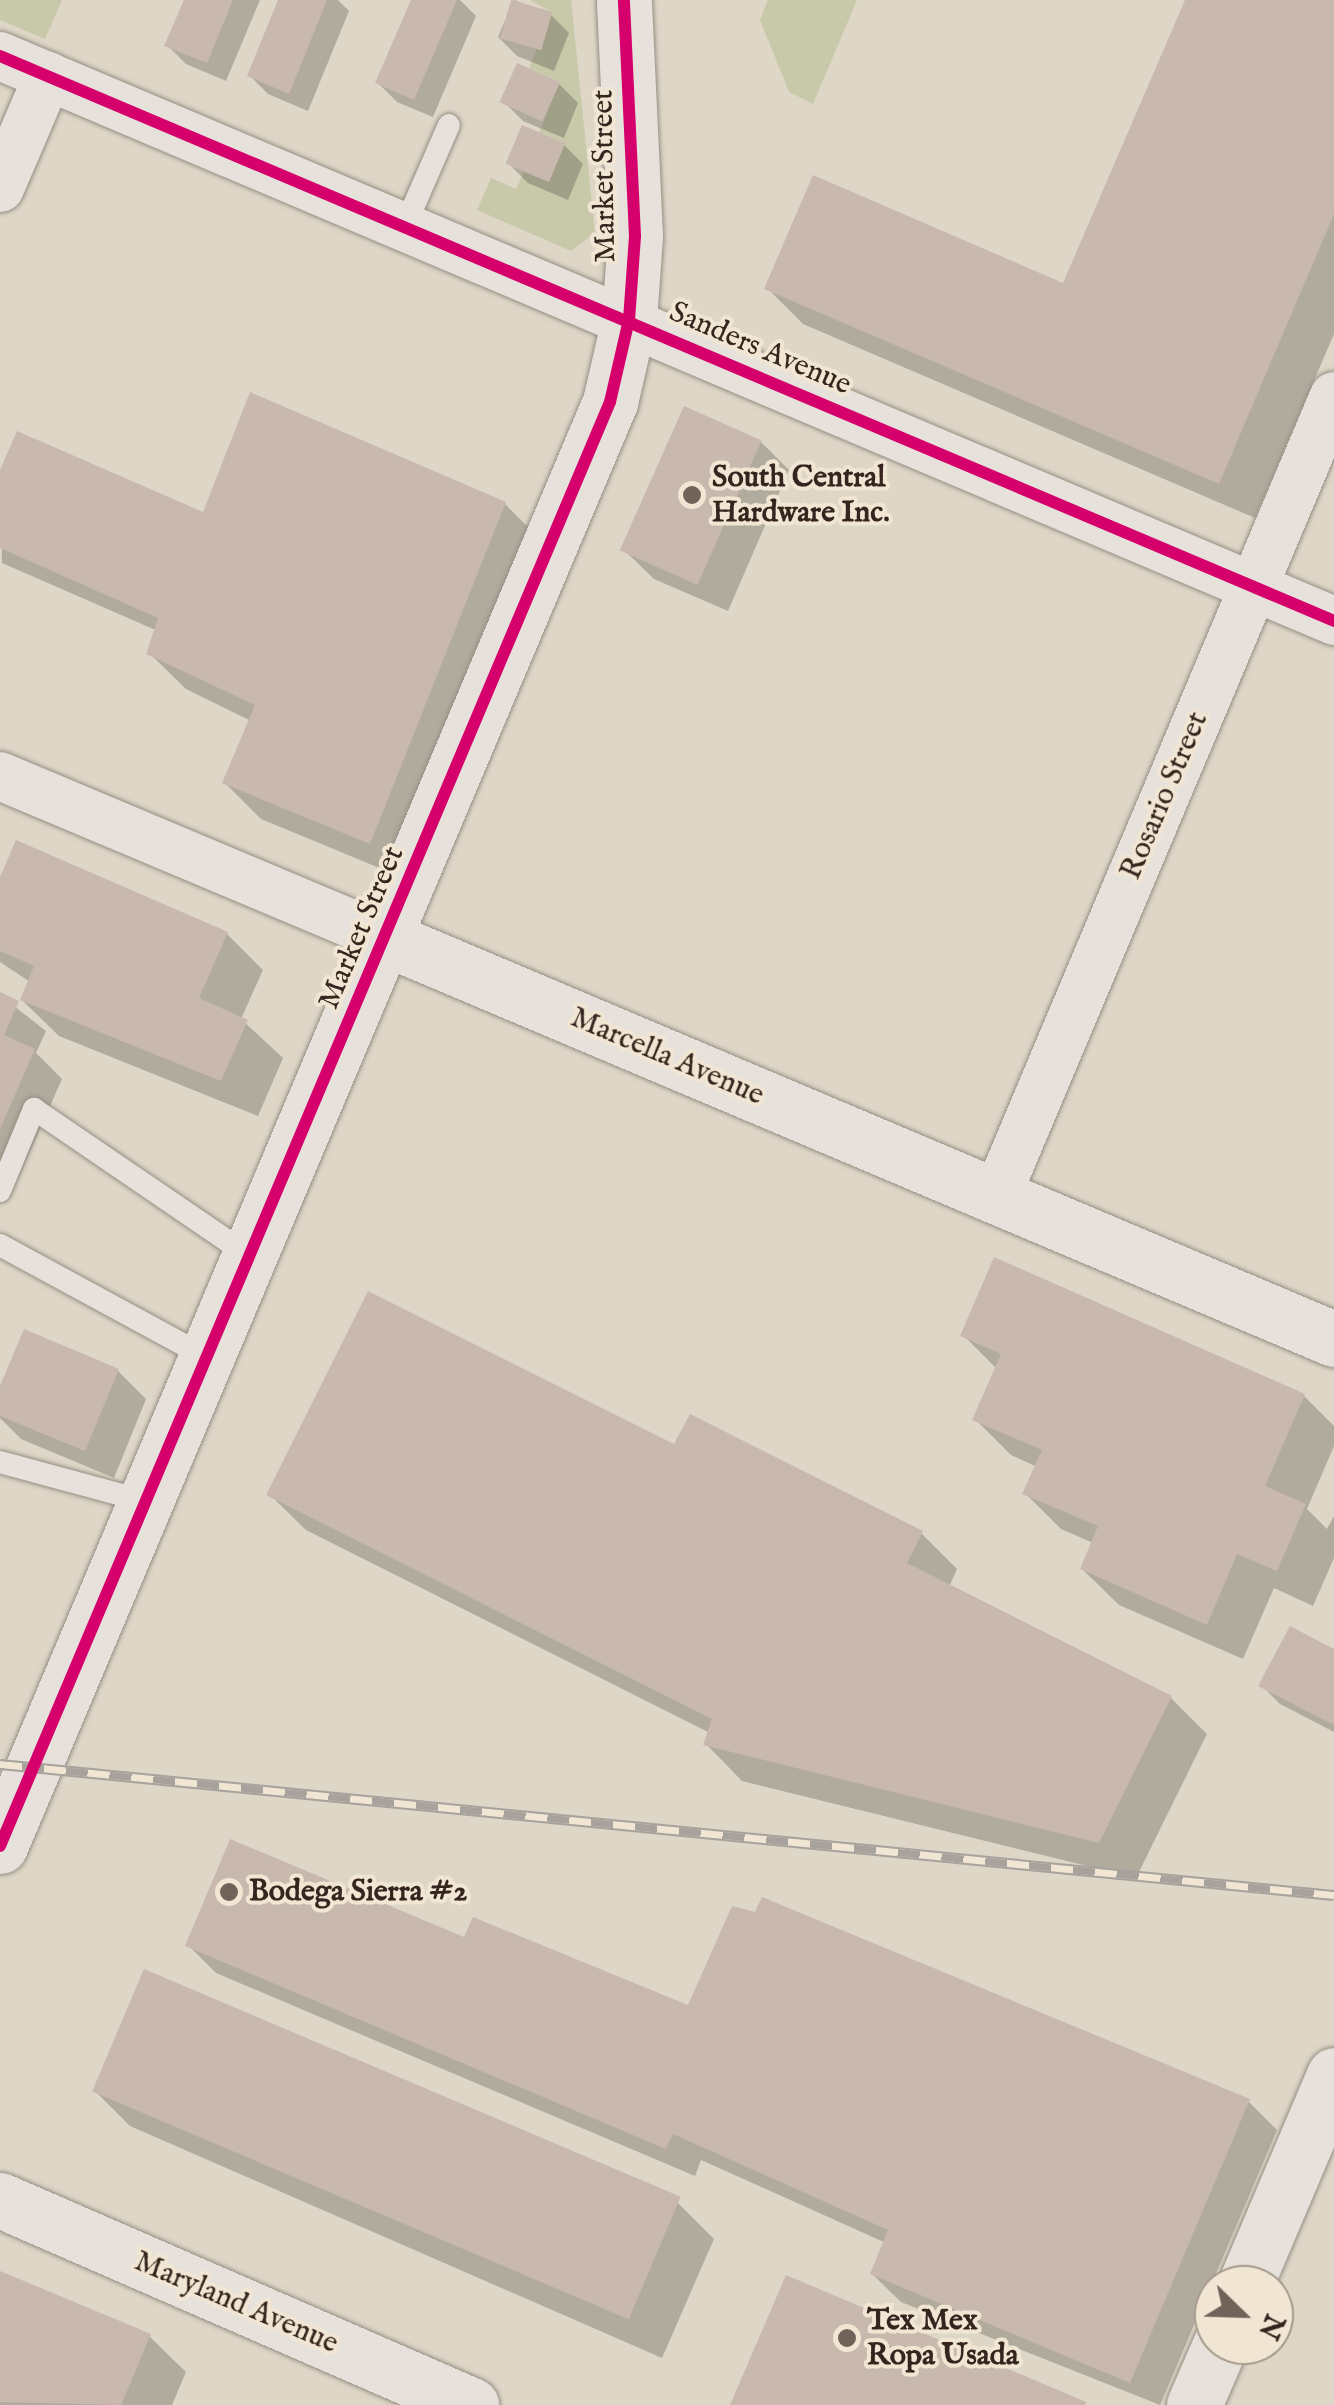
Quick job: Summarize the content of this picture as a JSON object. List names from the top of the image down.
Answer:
{
  "streets": {
    "street": [
      "Market Street",
      "Sanders Avenue",
      "Rosario Street",
      "Marcella Avenue",
      "Maryland Avenue"
    ]
  },
  "crossings": [
    ["Market Street", "Sanders Avenue"],
    ["Market Street", "Marcella Avenue"],
    ["Sanders Avenue", "Rosario Street"],
    ["Rosario Street", "Marcella Avenue"]
  ],
  "places": ["South Central Hardware Inc.", "Bodega Sierra #2", "Tex Mex Ropa Usada"],
  "north": "bottom right"
}
